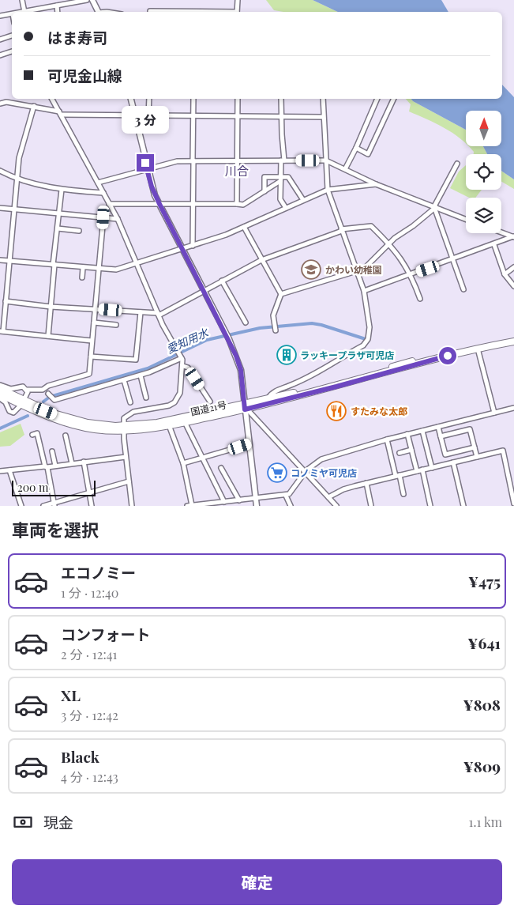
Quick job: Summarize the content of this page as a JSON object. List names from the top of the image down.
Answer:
{
  "streets": {
    "highway": ["国道21号"]
  },
  "districts": ["川合"],
  "water": ["愛知用水"],
  "places": {
    "school or university": ["かわい幼稚園"],
    "building": ["ラッキープラザ可児店"],
    "restaurant": ["すたみな太郎"],
    "supermarket": ["コノミヤ可児店"]
  },
  "scale_bar": "200 m",
  "north": "top",
  "page": {
    "banner": ["はま寿司", "可児金山線"],
    "bubble": "3 分",
    "scale": "200 m",
    "heading": "車両を選択",
    "list": [
      {
        "name": "エコノミー",
        "note": "1 分 · 12:40",
        "value": "¥475"
      },
      {
        "name": "コンフォート",
        "note": "2 分 · 12:41",
        "value": "¥641"
      },
      {
        "name": "XL",
        "note": "3 分 · 12:42",
        "value": "¥808"
      },
      {
        "name": "Black",
        "note": "4 分 · 12:43",
        "value": "¥809"
      }
    ],
    "pay": ["現金", "1.1 km"],
    "buttons": "確定"
  }
}
